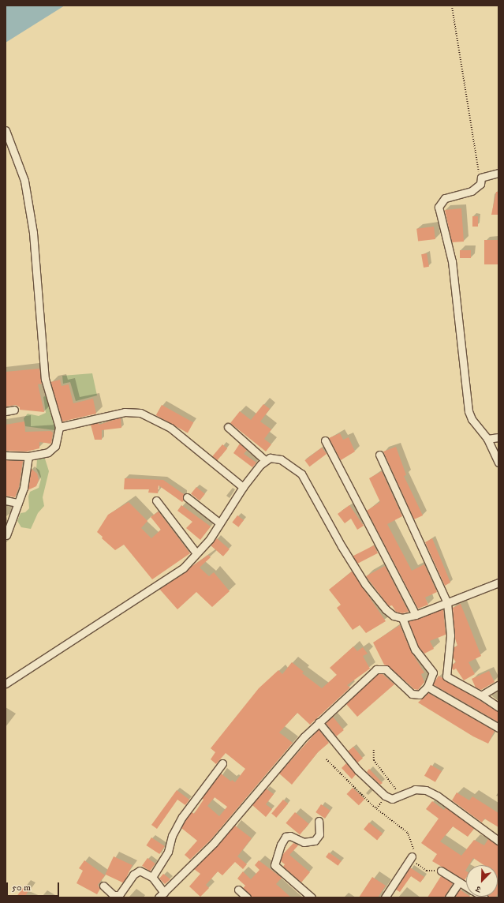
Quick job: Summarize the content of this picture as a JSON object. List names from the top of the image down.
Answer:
{
  "scale_bar": "50 m",
  "north": "bottom left"
}
